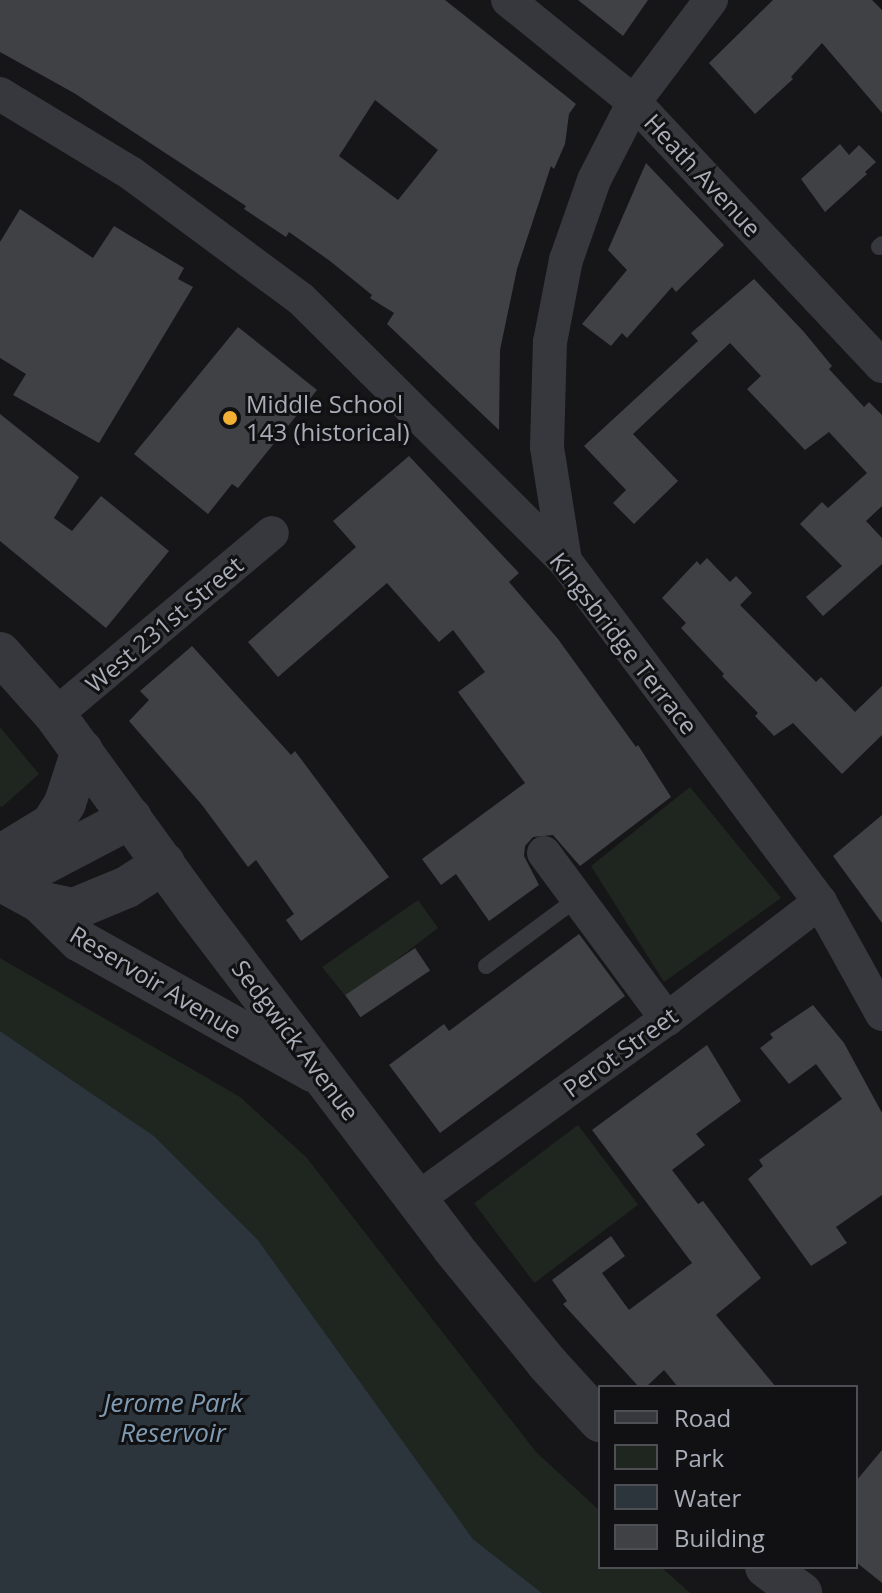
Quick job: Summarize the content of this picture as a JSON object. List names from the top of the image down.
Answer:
{
  "streets": {
    "street": [
      "Heath Avenue",
      "West 231st Street",
      "Kingsbridge Terrace",
      "Reservoir Avenue",
      "Sedgwick Avenue",
      "Perot Street"
    ]
  },
  "crossings": [
    ["West 231st Street", "Sedgwick Avenue"],
    ["Kingsbridge Terrace", "Perot Street"],
    ["Reservoir Avenue", "Sedgwick Avenue"],
    ["Sedgwick Avenue", "Perot Street"]
  ],
  "water": ["Jerome Park Reservoir"],
  "places": ["Middle School 143 (historical)"],
  "legend": [
    "Road",
    "Park",
    "Water",
    "Building"
  ]
}
